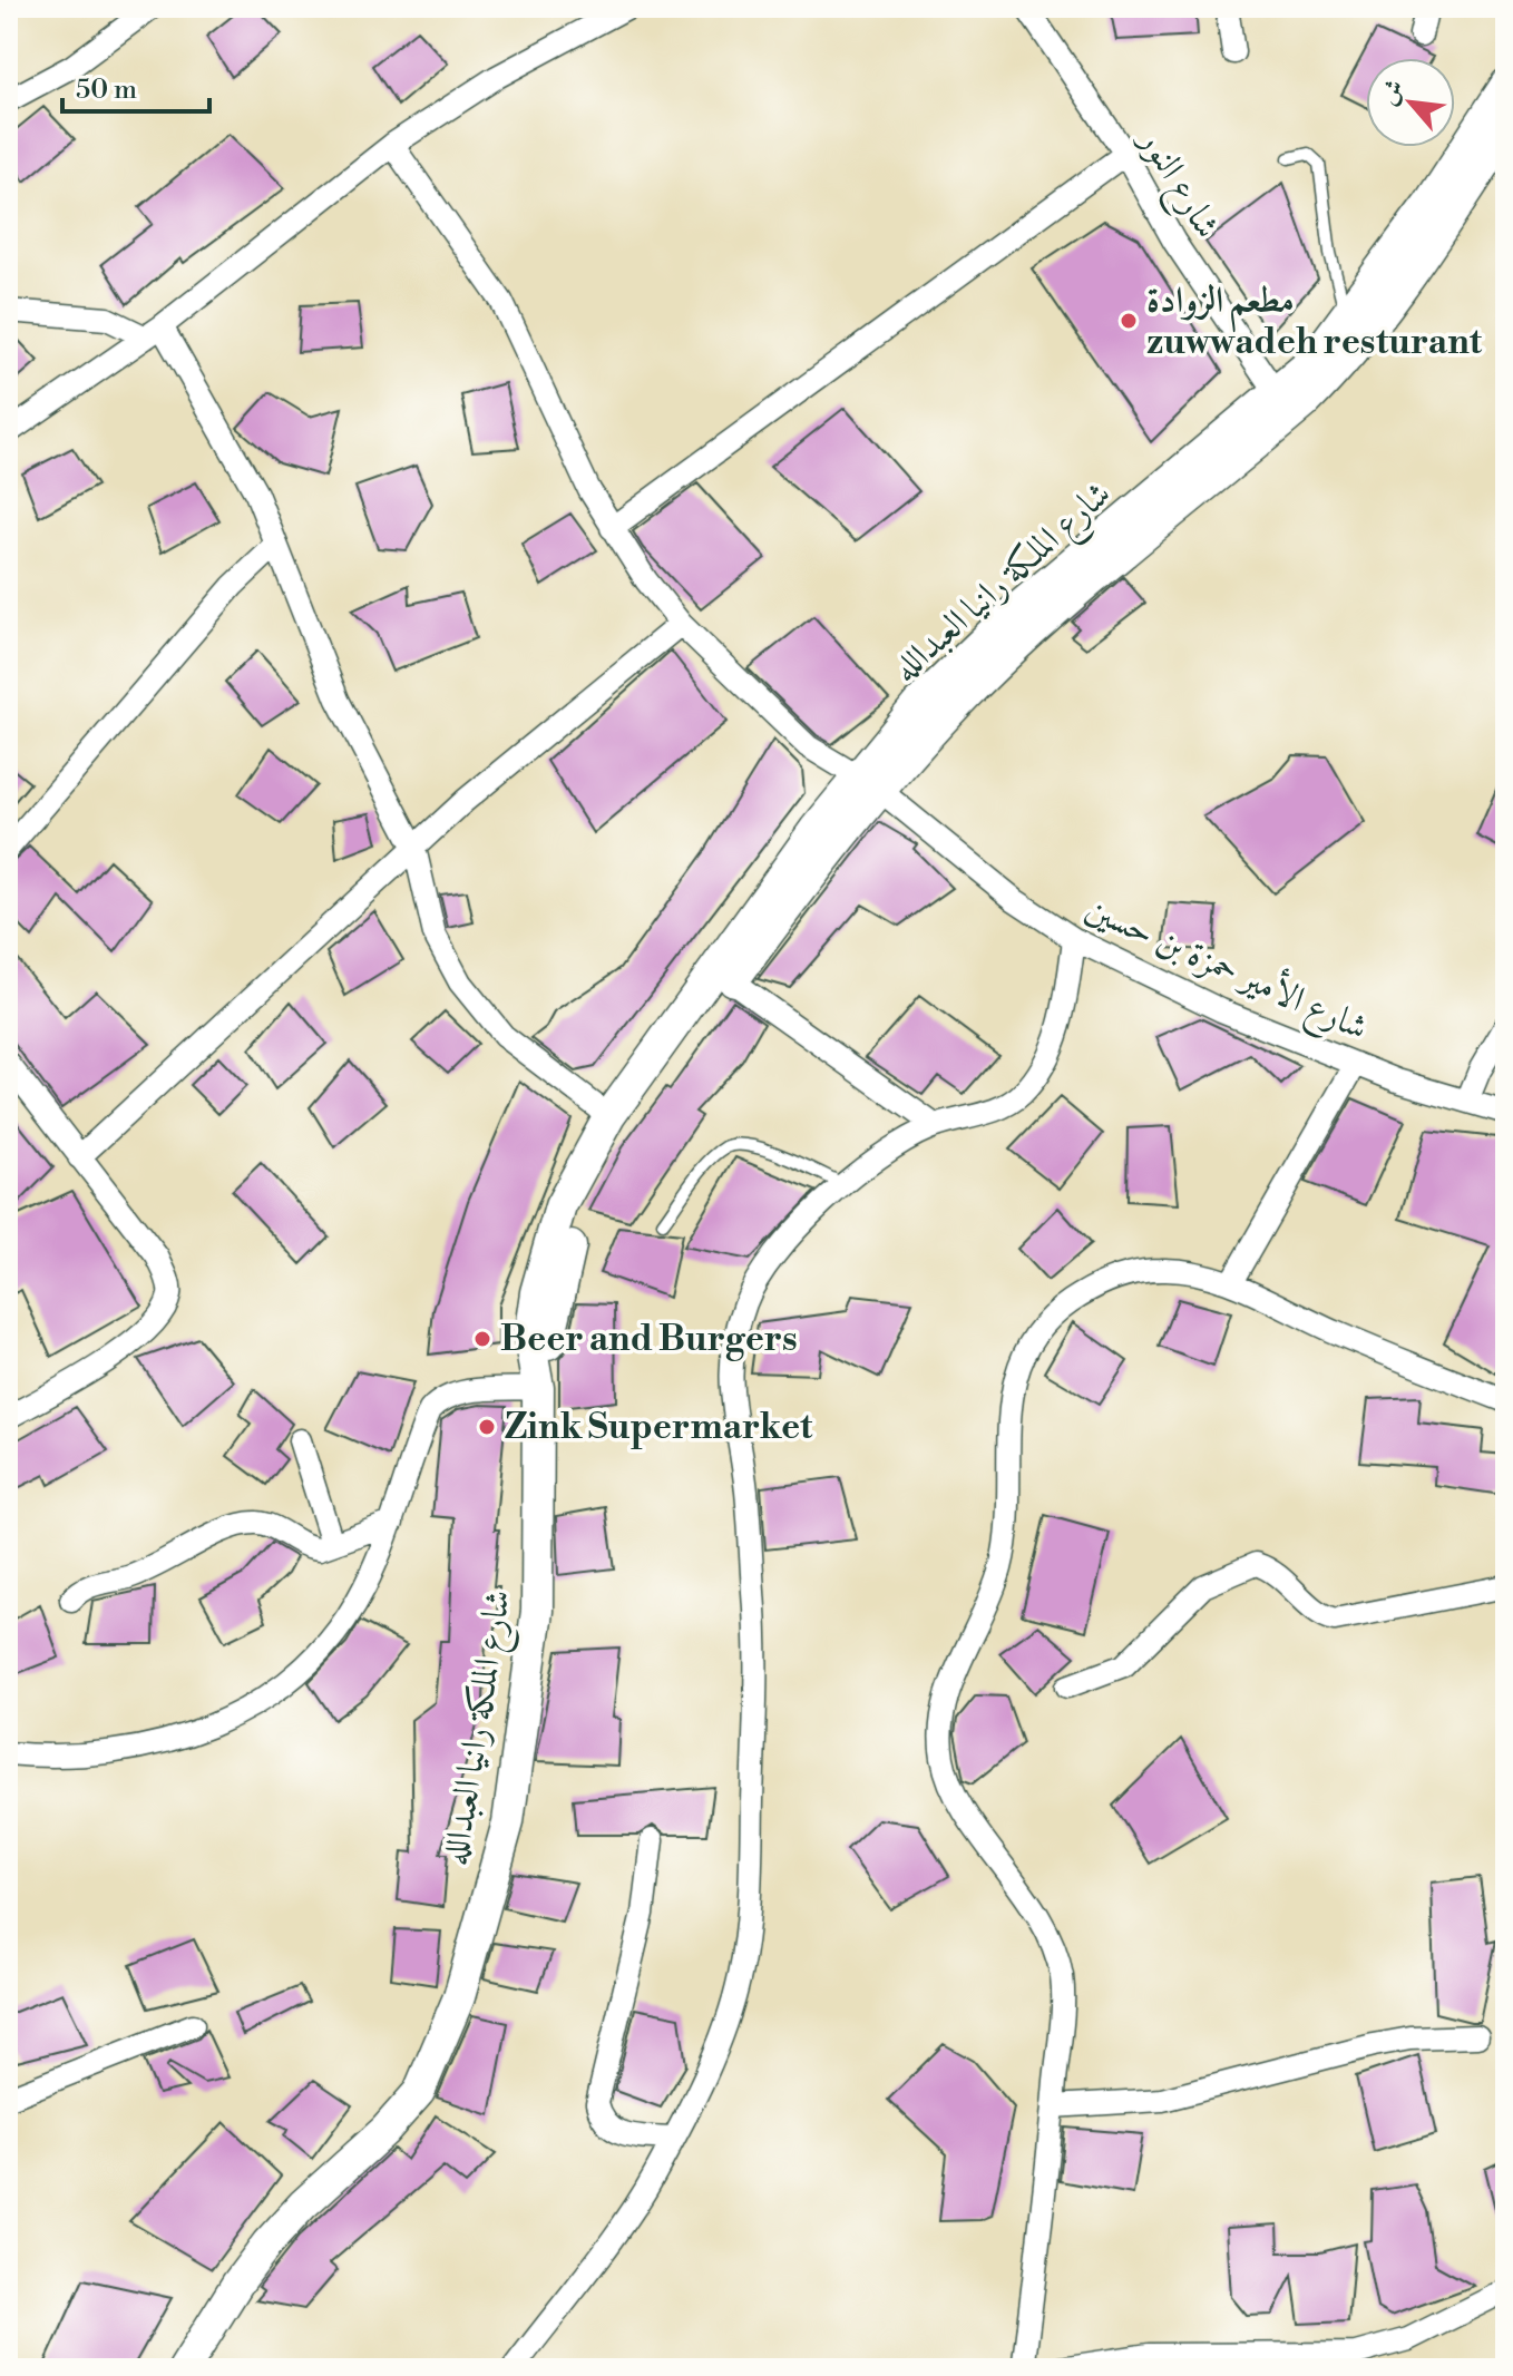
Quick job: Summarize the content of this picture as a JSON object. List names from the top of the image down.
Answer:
{
  "streets": {
    "main road": ["شارع الملكة رانيا العبدالله"],
    "street": ["شارع النور", "شارع الأمير حمزة بن حسين"]
  },
  "crossings": [
    ["شارع النور", "شارع الملكة رانيا العبدالله"],
    ["شارع الملكة رانيا العبدالله", "شارع الأمير حمزة بن حسين"]
  ],
  "places": ["مطعم الزوادة zuwwadeh resturant", "Beer and Burgers", "Zink Supermarket"],
  "scale_bar": "50 m",
  "north": "top left"
}
